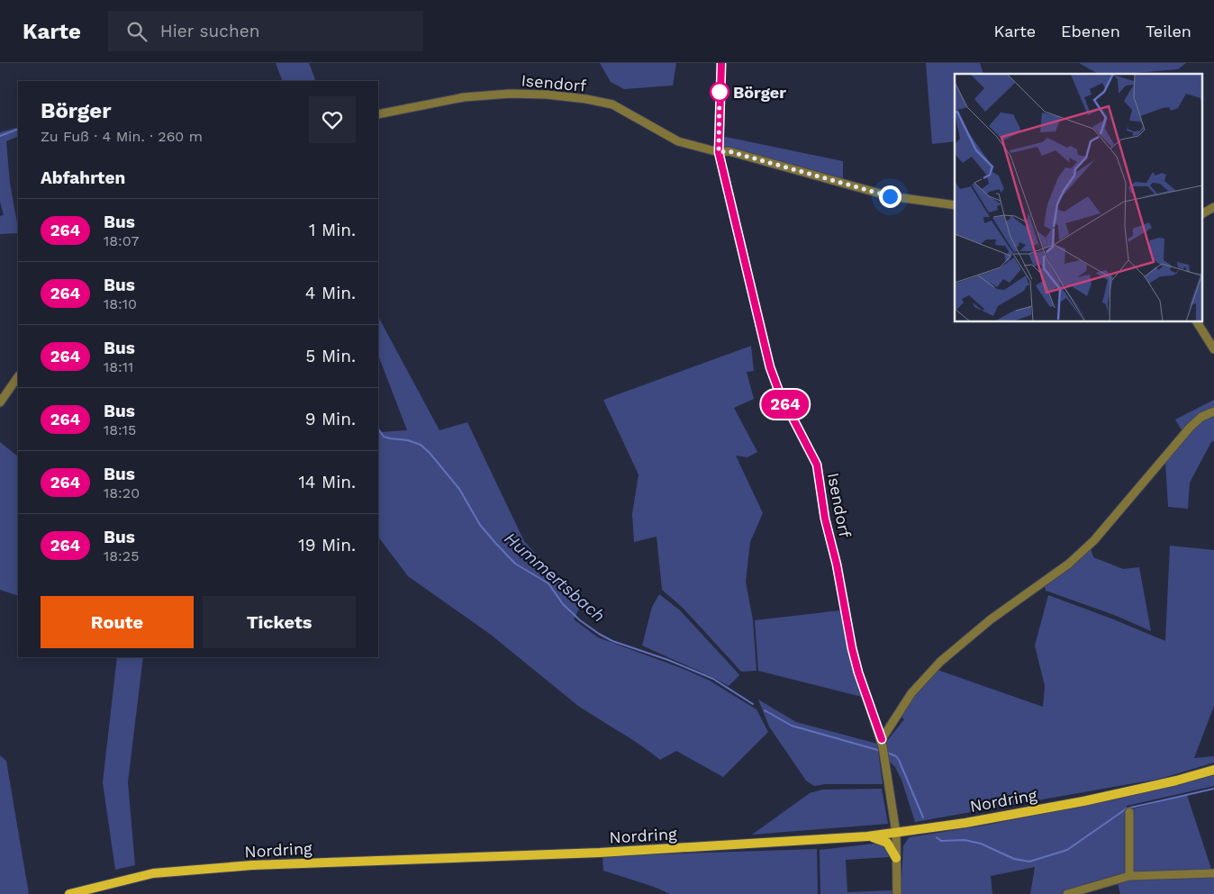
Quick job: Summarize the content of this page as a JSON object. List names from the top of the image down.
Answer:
{
  "streets": {
    "main road": ["Nordring"],
    "street": ["Isendorf"]
  },
  "crossings": [
    ["Isendorf", "Nordring"]
  ],
  "water": ["Hummertsbach"],
  "places": ["Börger"],
  "lines": ["bus line 264"],
  "page": {
    "header": "Karte",
    "search": "Hier suchen",
    "nav": ["Karte", "Ebenen", "Teilen"],
    "on_map": "264",
    "heading": [
      ["Börger", "Zu Fuß · 4 Min. · 260 m"],
      "Abfahrten"
    ],
    "list": [
      {
        "mark": "264",
        "name": "Bus",
        "note": "18:07",
        "value": "1 Min."
      },
      {
        "mark": "264",
        "name": "Bus",
        "note": "18:10",
        "value": "4 Min."
      },
      {
        "mark": "264",
        "name": "Bus",
        "note": "18:11",
        "value": "5 Min."
      },
      {
        "mark": "264",
        "name": "Bus",
        "note": "18:15",
        "value": "9 Min."
      },
      {
        "mark": "264",
        "name": "Bus",
        "note": "18:20",
        "value": "14 Min."
      },
      {
        "mark": "264",
        "name": "Bus",
        "note": "18:25",
        "value": "19 Min."
      }
    ],
    "buttons": ["Route", "Tickets"]
  }
}
